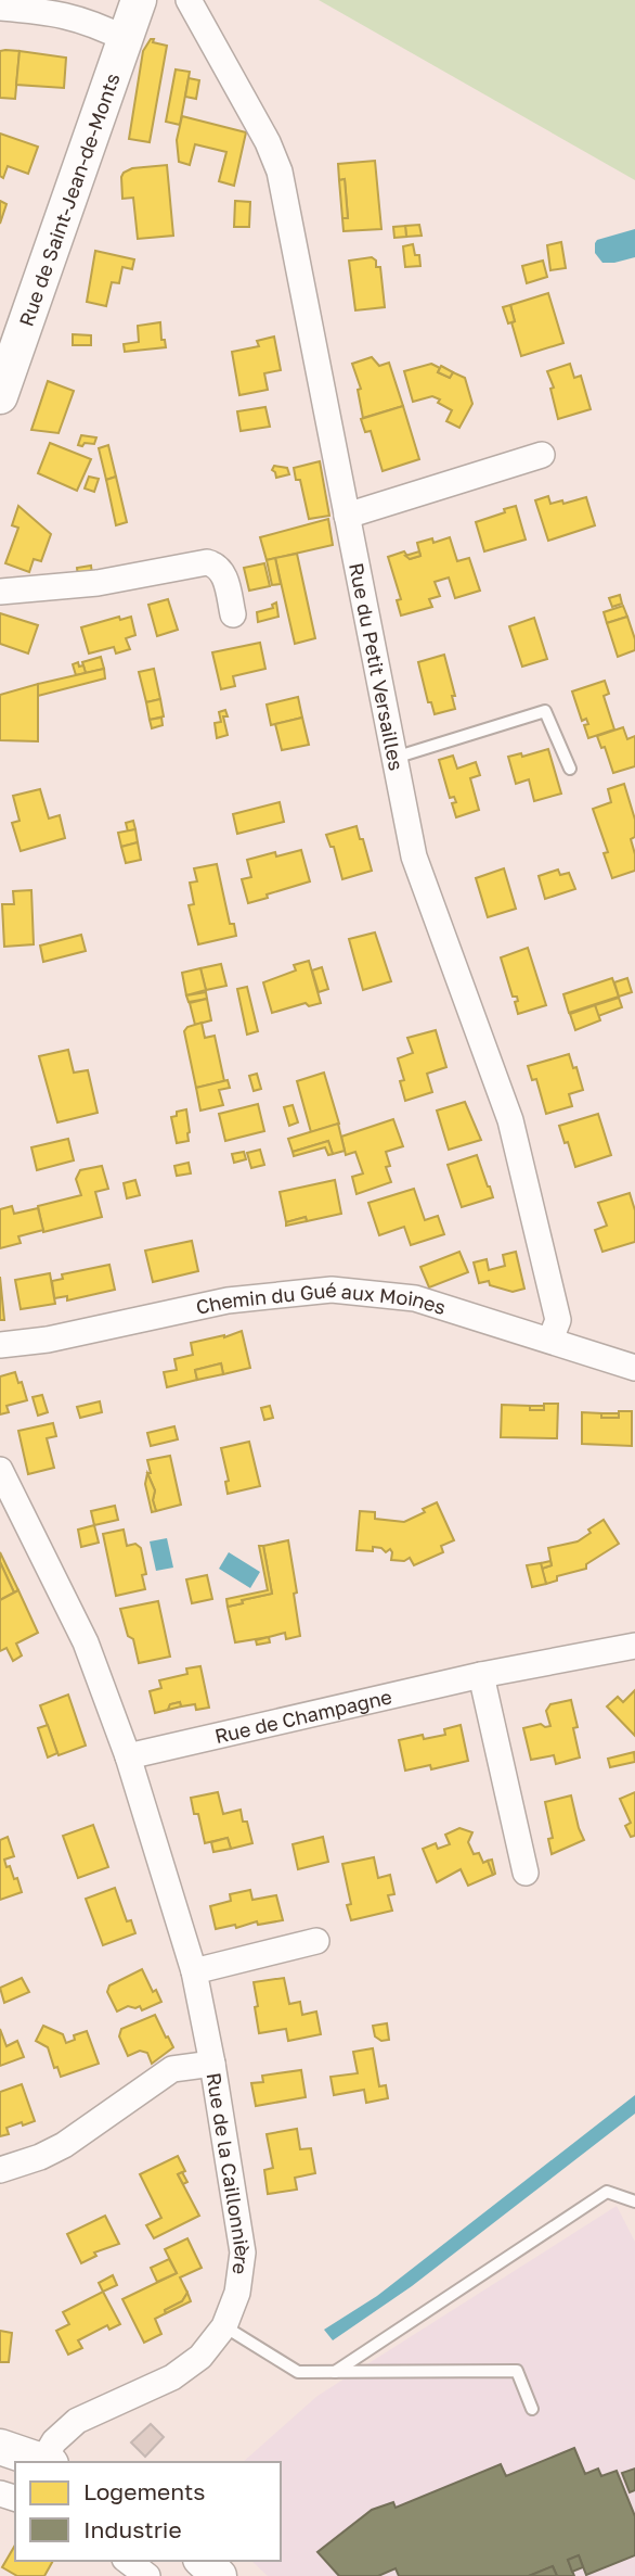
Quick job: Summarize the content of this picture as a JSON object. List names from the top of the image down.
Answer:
{
  "streets": {
    "main road": ["Rue de Saint-Jean-de-Monts"],
    "street": [
      "Rue du Petit Versailles",
      "Chemin du Gué aux Moines",
      "Rue de Champagne",
      "Rue de la Caillonnière"
    ]
  },
  "crossings": [
    ["Rue du Petit Versailles", "Chemin du Gué aux Moines"],
    ["Rue de Champagne", "Rue de la Caillonnière"]
  ],
  "legend": ["Logements", "Industrie"]
}
